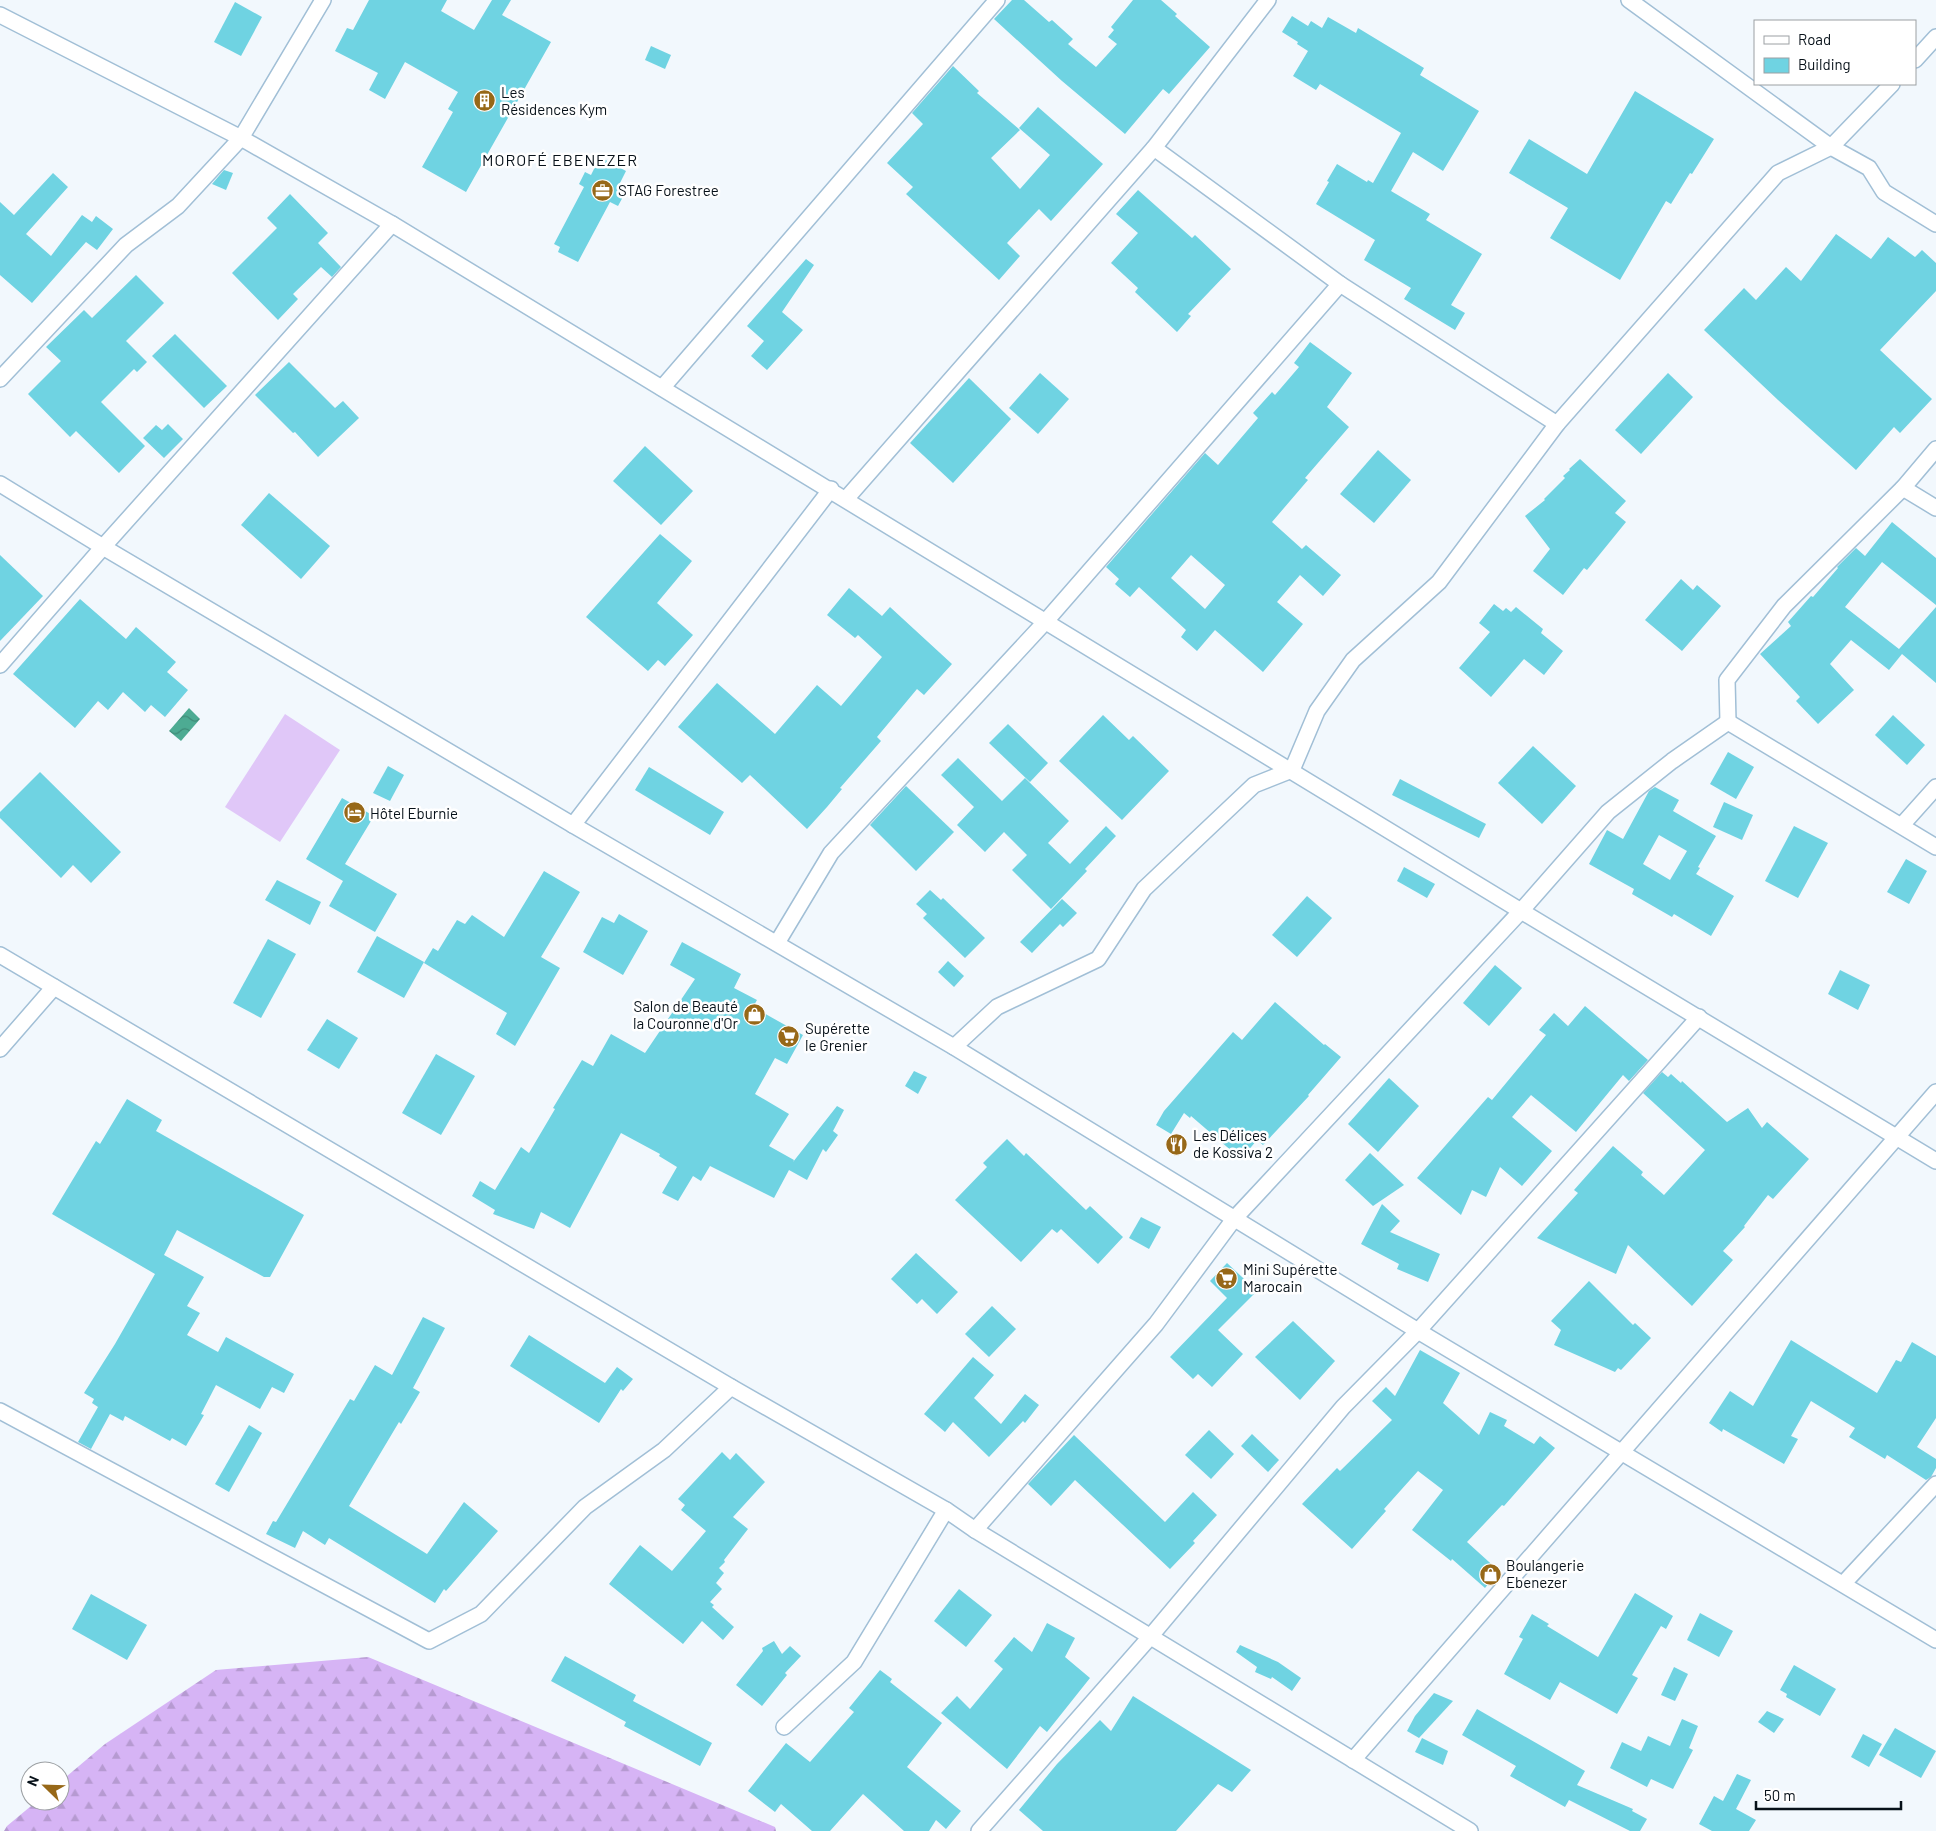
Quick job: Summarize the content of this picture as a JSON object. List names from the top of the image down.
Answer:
{
  "districts": ["MOROFÉ EBENEZER"],
  "places": {
    "building": ["Les Résidences Kym"],
    "office": ["STAG Forestree"],
    "hotel": ["Hôtel Eburnie"],
    "shop": ["Salon de Beauté la Couronne d'Or", "Boulangerie Ebenezer"],
    "supermarket": ["Supérette le Grenier", "Mini Supérette Marocain"],
    "restaurant": ["Les Délices de Kossiva 2"]
  },
  "legend": ["Road", "Building"],
  "scale_bar": "50 m",
  "north": "top left"
}
